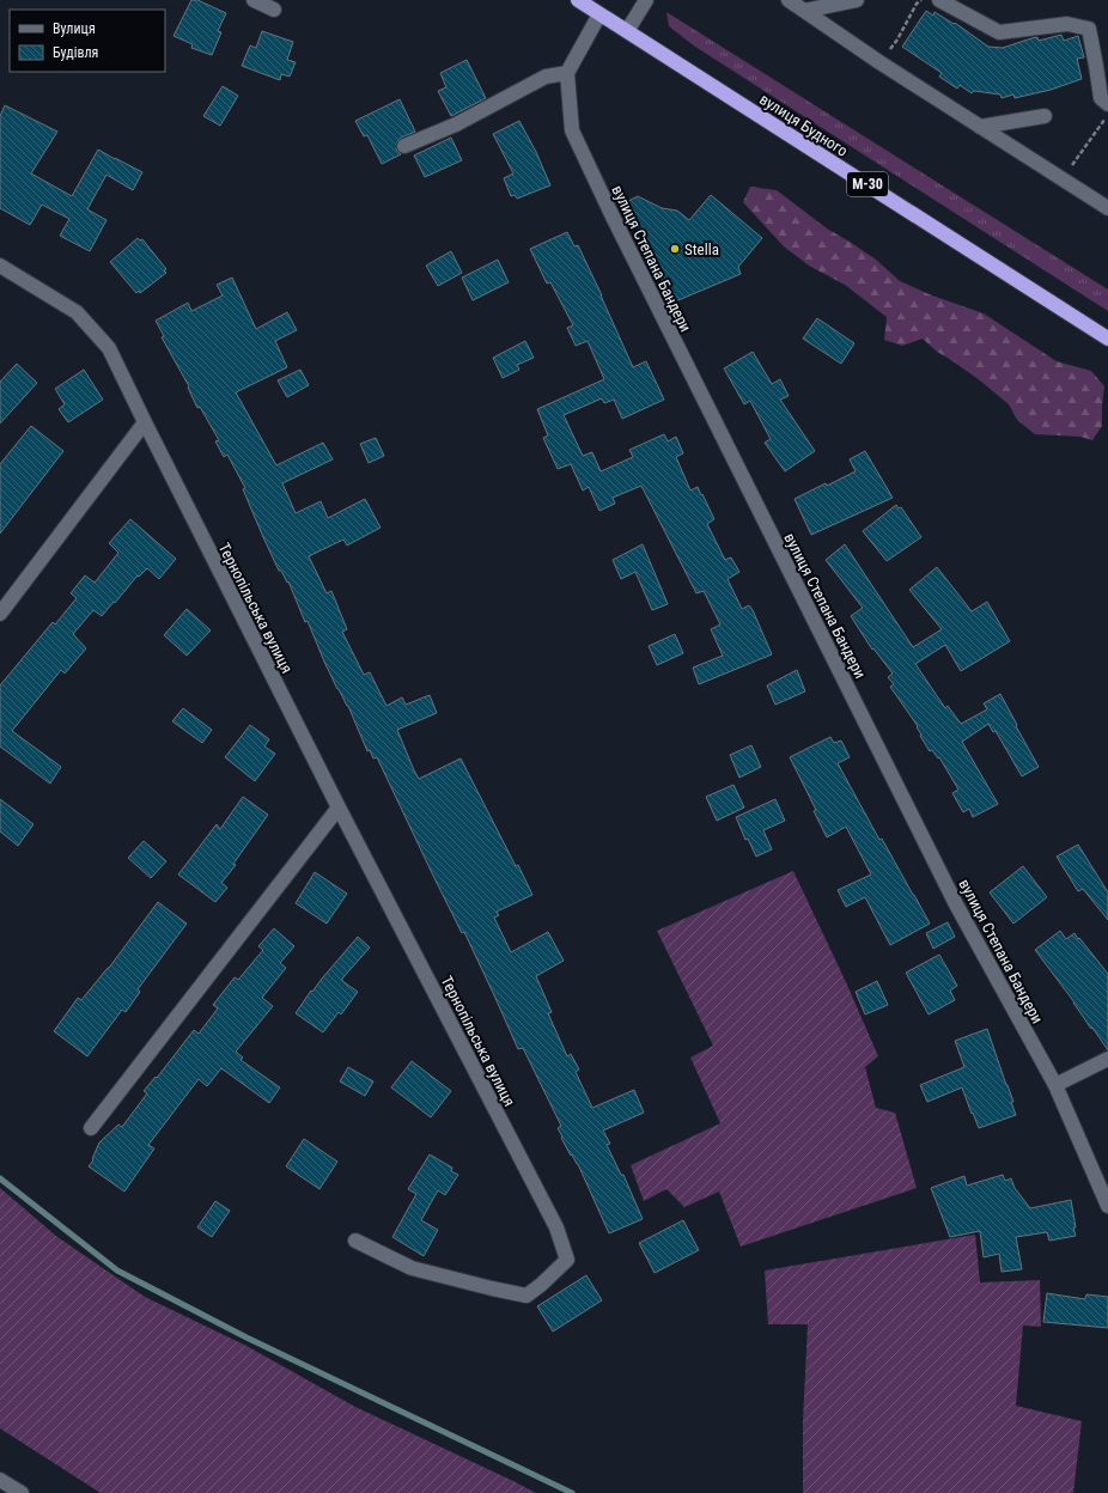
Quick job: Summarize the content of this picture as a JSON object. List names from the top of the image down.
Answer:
{
  "streets": {
    "highway": ["вулиця Будного", "М-30"],
    "street": ["вулиця Степана Бандери", "Тернопільська вулиця"]
  },
  "places": ["Stella"],
  "legend": ["Вулиця", "Будівля"]
}
